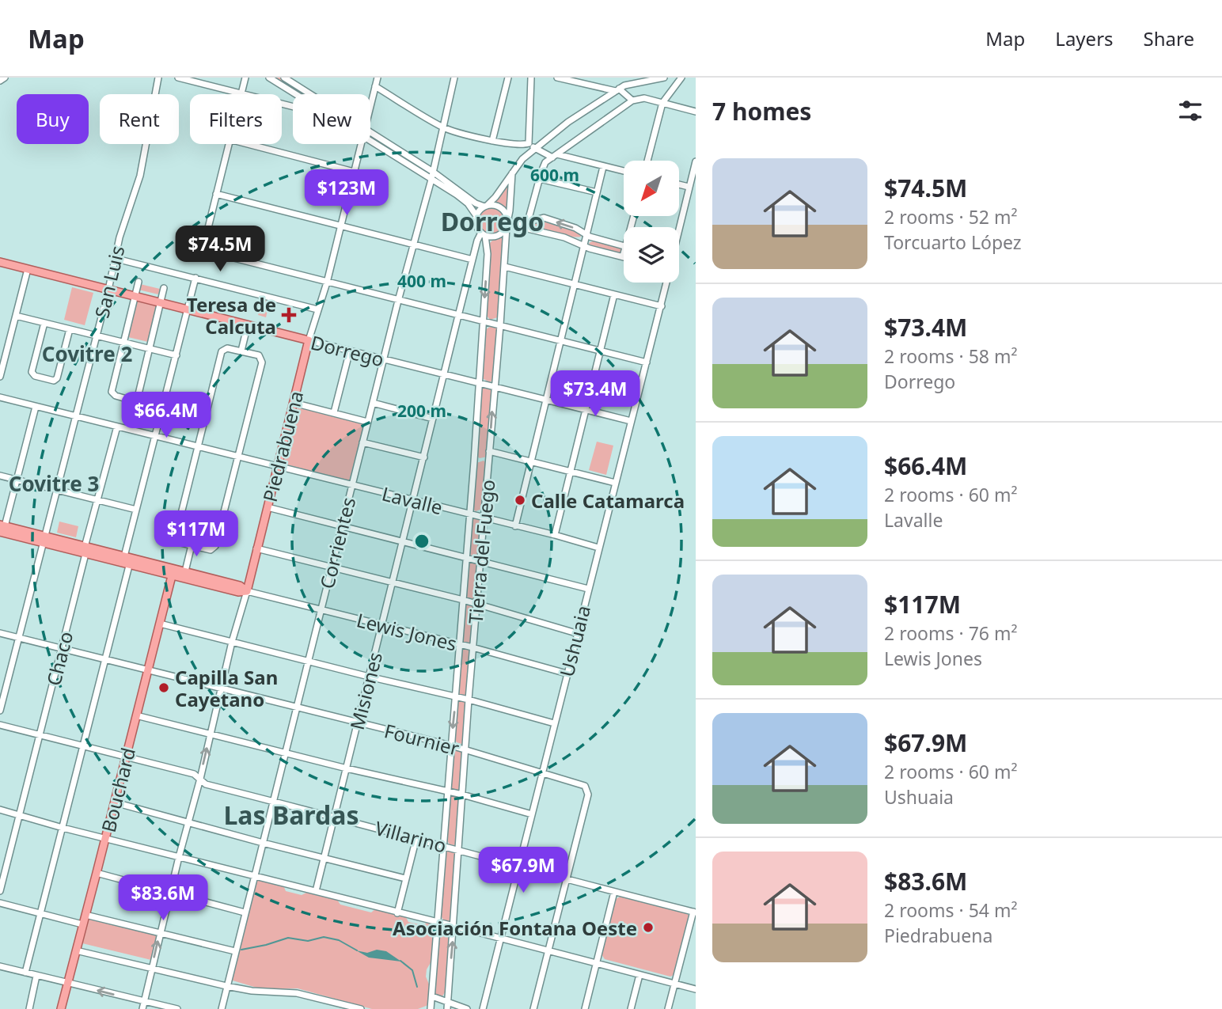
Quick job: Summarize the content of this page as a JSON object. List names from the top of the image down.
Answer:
{
  "streets": {
    "main road": [
      "Dorrego",
      "Piedrabuena",
      "Lewis Jones",
      "Bouchard"
    ],
    "street": [
      "San Luis",
      "Lavalle",
      "Corrientes",
      "Tierra del Fuego",
      "Ushuaia",
      "Chaco",
      "Misiones",
      "Fournier",
      "Villarino"
    ]
  },
  "crossings": [
    ["San Luis", "Dorrego"],
    ["San Luis", "Lavalle"],
    ["San Luis", "Lewis Jones"],
    ["San Luis", "Fournier"],
    ["Dorrego", "Piedrabuena"],
    ["Dorrego", "Corrientes"],
    ["Dorrego", "Tierra del Fuego"],
    ["Dorrego", "Ushuaia"],
    ["Dorrego", "Misiones"],
    ["Piedrabuena", "Lavalle"],
    ["Piedrabuena", "Lewis Jones"],
    ["Piedrabuena", "Fournier"],
    ["Piedrabuena", "Villarino"],
    ["Lavalle", "Corrientes"],
    ["Lavalle", "Tierra del Fuego"],
    ["Lavalle", "Ushuaia"],
    ["Lavalle", "Chaco"],
    ["Lavalle", "Misiones"],
    ["Corrientes", "Lewis Jones"],
    ["Corrientes", "Fournier"],
    ["Corrientes", "Villarino"],
    ["Tierra del Fuego", "Lewis Jones"],
    ["Tierra del Fuego", "Misiones"],
    ["Tierra del Fuego", "Fournier"],
    ["Tierra del Fuego", "Villarino"],
    ["Lewis Jones", "Ushuaia"],
    ["Lewis Jones", "Chaco"],
    ["Lewis Jones", "Misiones"],
    ["Lewis Jones", "Bouchard"],
    ["Ushuaia", "Fournier"],
    ["Ushuaia", "Villarino"],
    ["Chaco", "Fournier"],
    ["Chaco", "Villarino"],
    ["Misiones", "Fournier"],
    ["Misiones", "Villarino"],
    ["Fournier", "Bouchard"],
    ["Fournier", "Villarino"],
    ["Bouchard", "Villarino"]
  ],
  "districts": [
    "Dorrego",
    "Covitre 2",
    "Covitre 3",
    "Las Bardas"
  ],
  "places": {
    "health": ["Teresa de Calcuta"],
    "other": ["Calle Catamarca", "Capilla San Cayetano", "Asociación Fontana Oeste"]
  },
  "north": "bottom left",
  "page": {
    "header": "Map",
    "nav": ["Map", "Layers", "Share"],
    "heading": "7 homes",
    "chip": [
      "Buy",
      "Rent",
      "Filters",
      "New"
    ],
    "list": [
      {
        "name": "$74.5M",
        "note": "2 rooms · 52 m² · Torcuarto López"
      },
      {
        "name": "$73.4M",
        "note": "2 rooms · 58 m² · Dorrego"
      },
      {
        "name": "$66.4M",
        "note": "2 rooms · 60 m² · Lavalle"
      },
      {
        "name": "$117M",
        "note": "2 rooms · 76 m² · Lewis Jones"
      },
      {
        "name": "$67.9M",
        "note": "2 rooms · 60 m² · Ushuaia"
      },
      {
        "name": "$83.6M",
        "note": "2 rooms · 54 m² · Piedrabuena"
      }
    ],
    "price": [
      "$123M",
      "$74.5M",
      "$73.4M",
      "$66.4M",
      "$117M",
      "$67.9M",
      "$83.6M"
    ]
  },
  "rings": ["600 m", "400 m", "200 m"]
}
